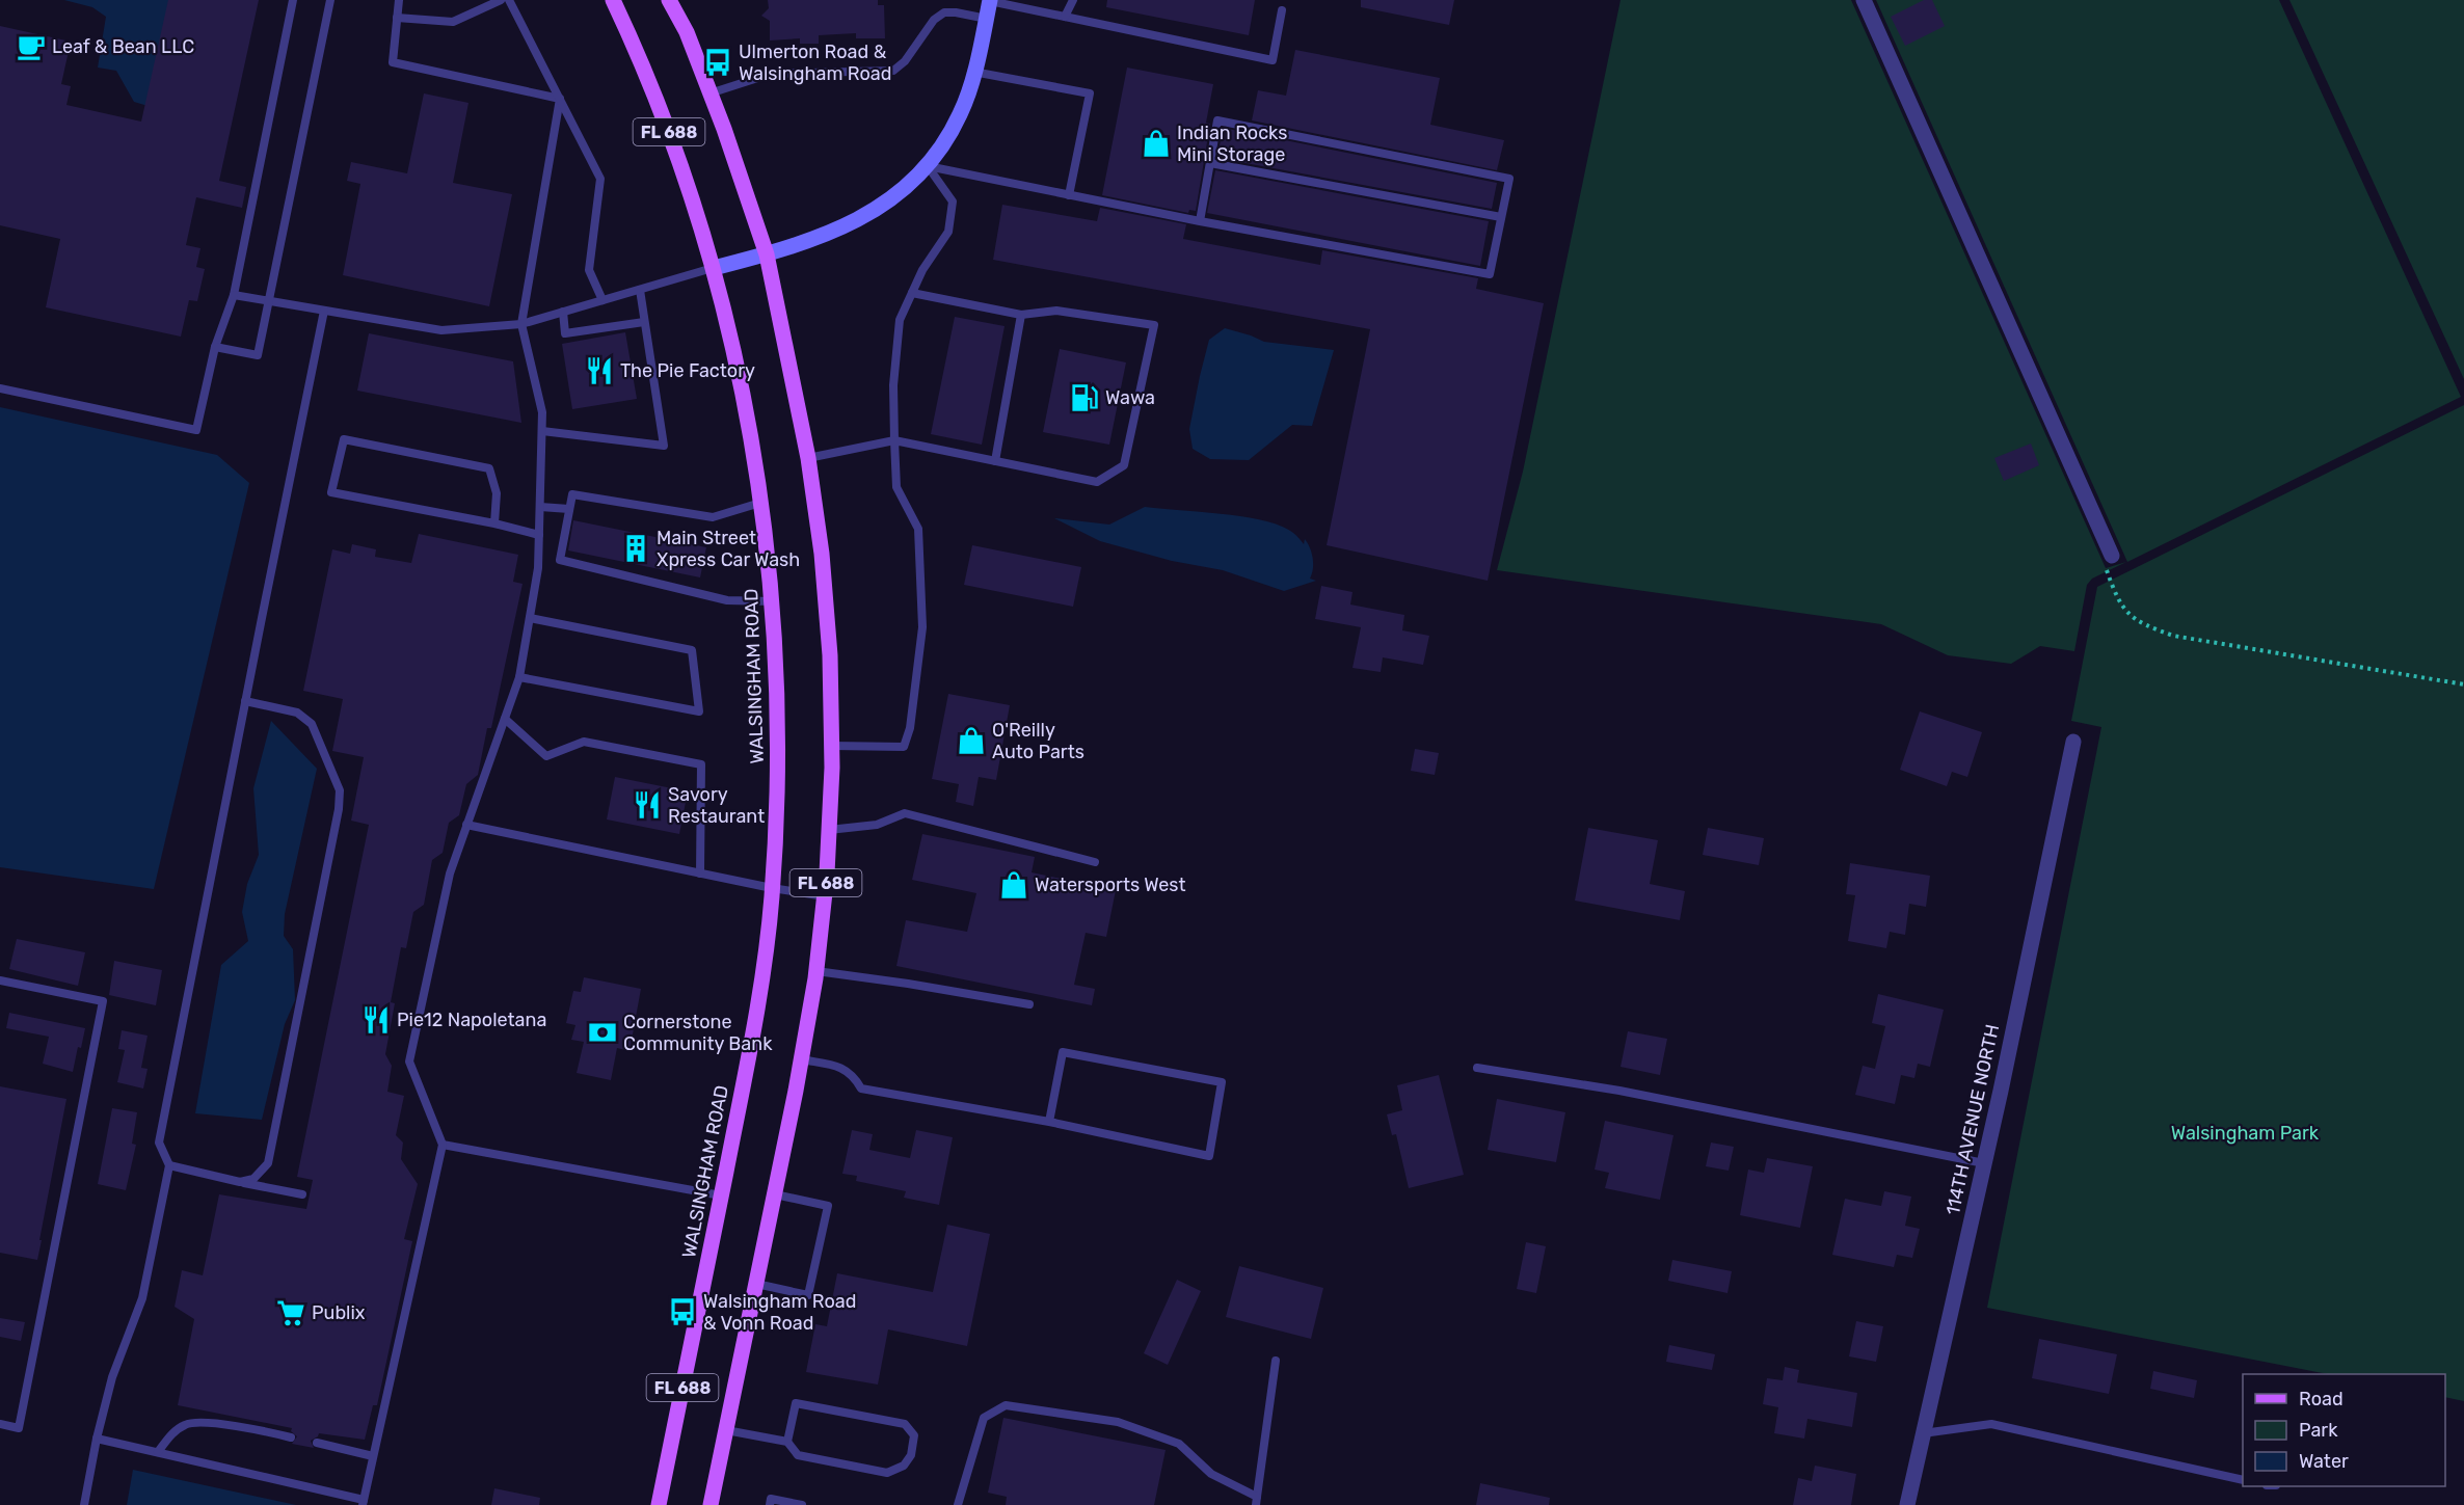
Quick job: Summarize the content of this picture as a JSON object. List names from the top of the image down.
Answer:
{
  "streets": {
    "main road": ["FL 688", "WALSINGHAM ROAD"],
    "street": ["114TH AVENUE NORTH"]
  },
  "crossings": [
    ["FL 688", "WALSINGHAM ROAD"]
  ],
  "parks": ["Walsingham Park"],
  "places": {
    "cafe": ["Leaf & Bean LLC"],
    "bus stop": ["Ulmerton Road & Walsingham Road", "Walsingham Road & Vonn Road"],
    "shop": ["Indian Rocks Mini Storage", "O'Reilly Auto Parts", "Watersports West"],
    "restaurant": ["The Pie Factory", "Savory Restaurant", "Pie12 Napoletana"],
    "fuel station": ["Wawa"],
    "building": ["Main Street Xpress Car Wash"],
    "bank": ["Cornerstone Community Bank"],
    "supermarket": ["Publix"]
  },
  "legend": ["Road", "Park", "Water"]
}
